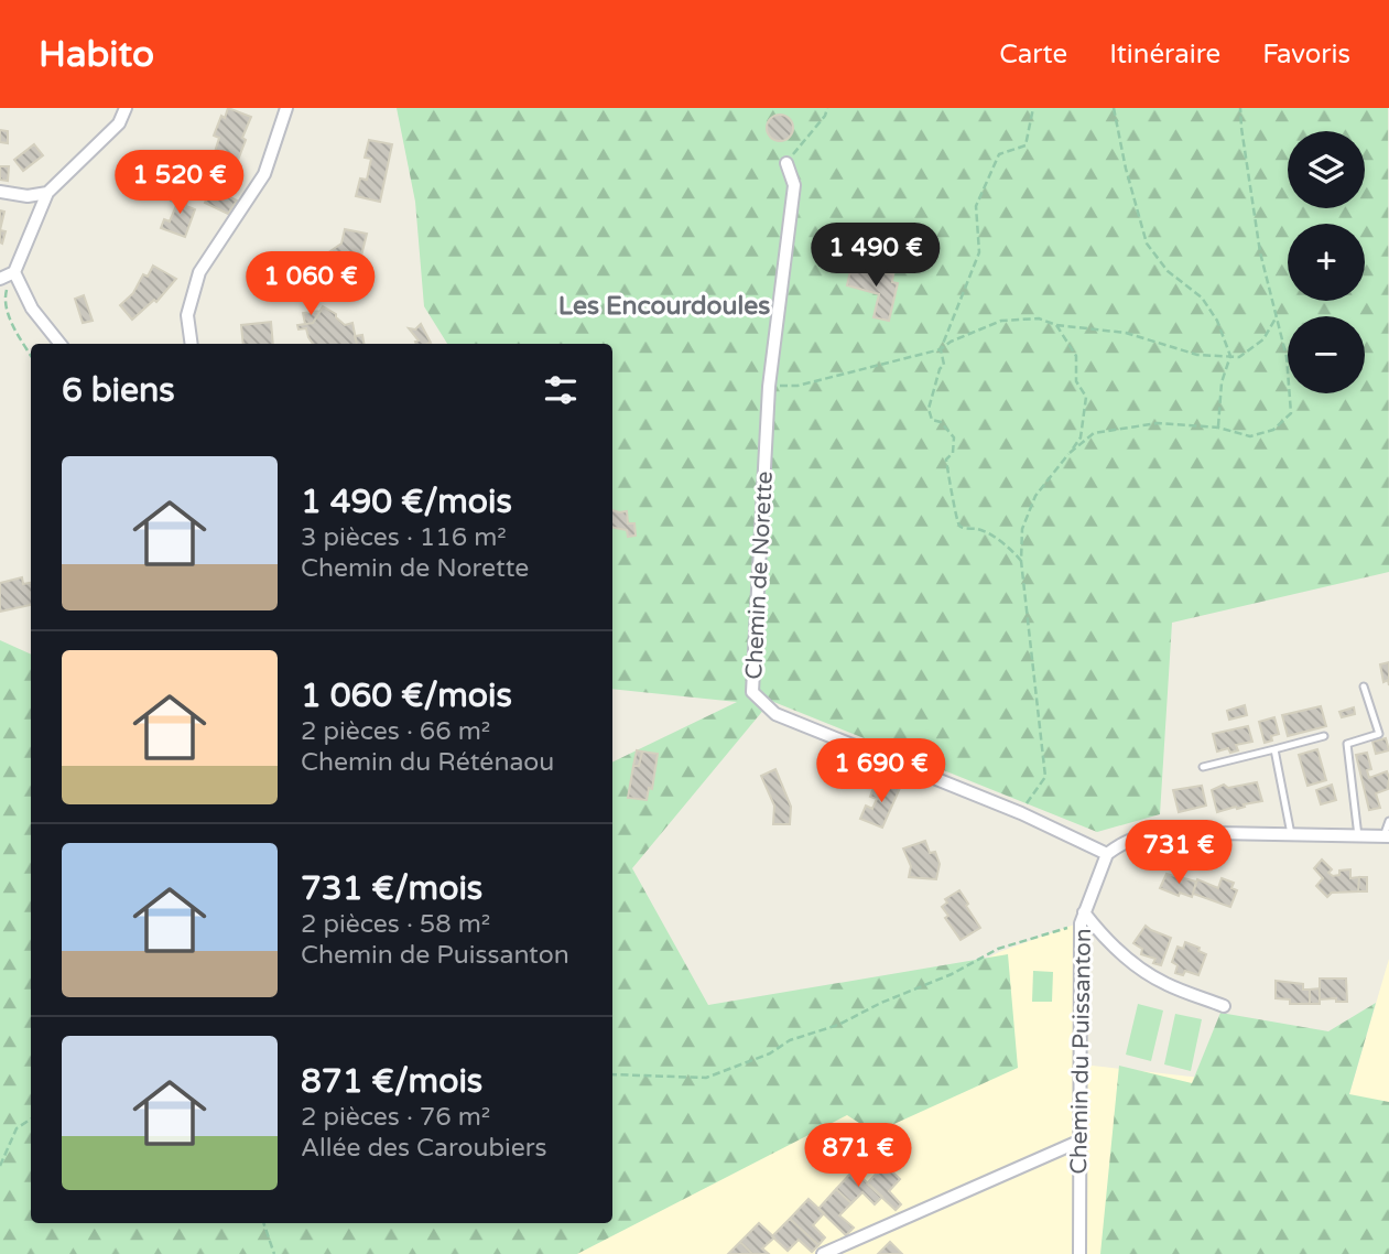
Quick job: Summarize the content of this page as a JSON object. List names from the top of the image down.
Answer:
{
  "streets": {
    "street": ["Chemin de Norette", "Chemin du Puissanton"]
  },
  "crossings": [
    ["Chemin de Norette", "Chemin du Puissanton"]
  ],
  "districts": ["Les Encourdoules"],
  "page": {
    "header": "Habito",
    "nav": ["Carte", "Itinéraire", "Favoris"],
    "map_buttons": ["+", "−"],
    "price": [
      "1 520 €",
      "1 490 €",
      "1 060 €",
      "1 690 €",
      "731 €",
      "871 €"
    ],
    "heading": "6 biens",
    "list": [
      {
        "name": "1 490 €/mois",
        "note": "3 pièces · 116 m² · Chemin de Norette"
      },
      {
        "name": "1 060 €/mois",
        "note": "2 pièces · 66 m² · Chemin du Réténaou"
      },
      {
        "name": "731 €/mois",
        "note": "2 pièces · 58 m² · Chemin de Puissanton"
      },
      {
        "name": "871 €/mois",
        "note": "2 pièces · 76 m² · Allée des Caroubiers"
      }
    ]
  }
}
